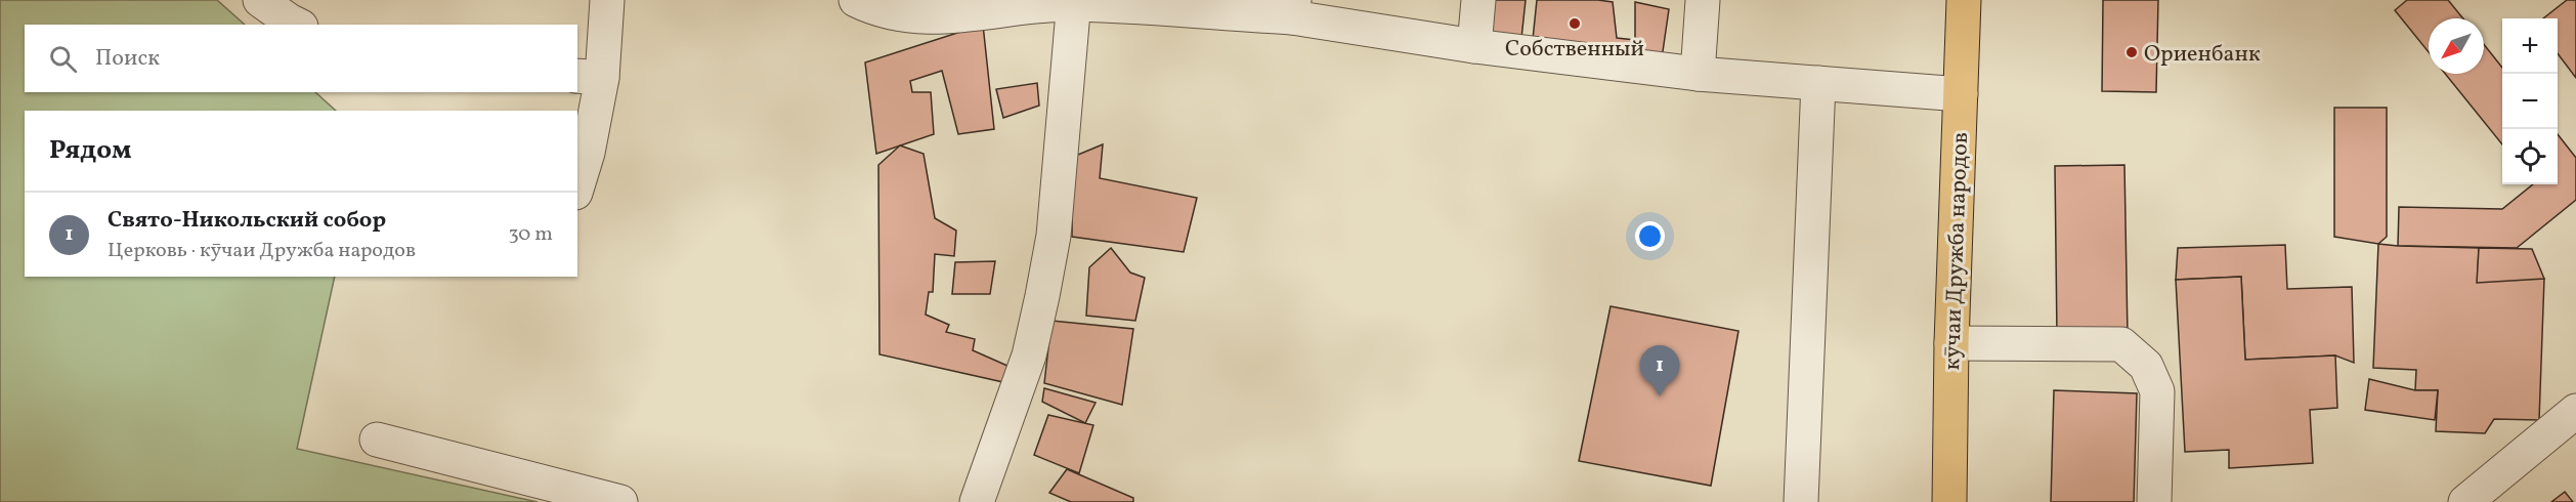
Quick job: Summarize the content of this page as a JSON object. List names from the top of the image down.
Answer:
{
  "streets": {
    "main road": ["кӯчаи Дружба народов"]
  },
  "places": ["Собственный", "Ориенбанк"],
  "north": "bottom left",
  "page": {
    "map_buttons": ["+", "−"],
    "search": "Поиск",
    "heading": "Рядом",
    "list": [
      {
        "mark": "1",
        "name": "Свято-Никольский собор",
        "note": "Церковь · кӯчаи Дружба народов",
        "value": "30 m"
      }
    ],
    "pins": "1"
  }
}
